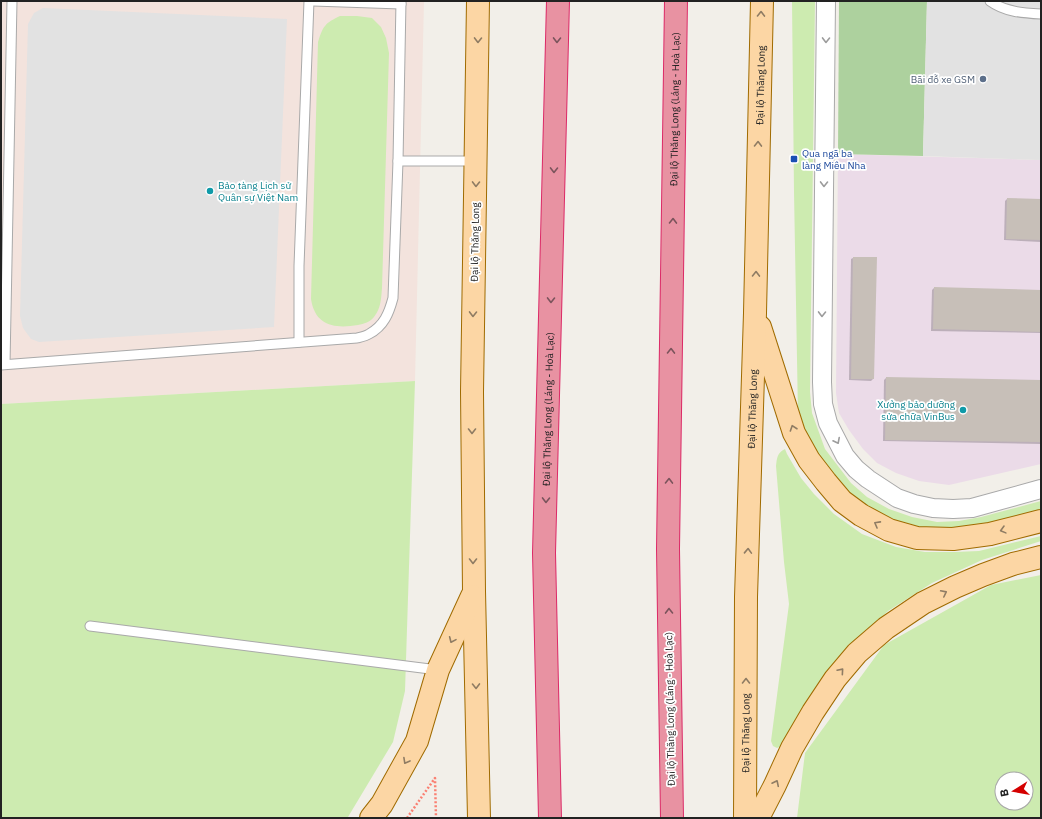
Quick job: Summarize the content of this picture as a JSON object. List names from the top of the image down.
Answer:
{
  "streets": {
    "highway": ["Đại lộ Thăng Long (Láng - Hoà Lạc)"],
    "main road": ["Đại lộ Thăng Long"]
  },
  "places": {
    "other": ["Bãi đỗ xe GSM", "Bảo tàng Lịch sử Quân sự Việt Nam", "Xưởng bảo dưỡng sửa chữa VinBus"],
    "transit": ["Qua ngã ba làng Miêu Nha"]
  },
  "north": "left"
}
